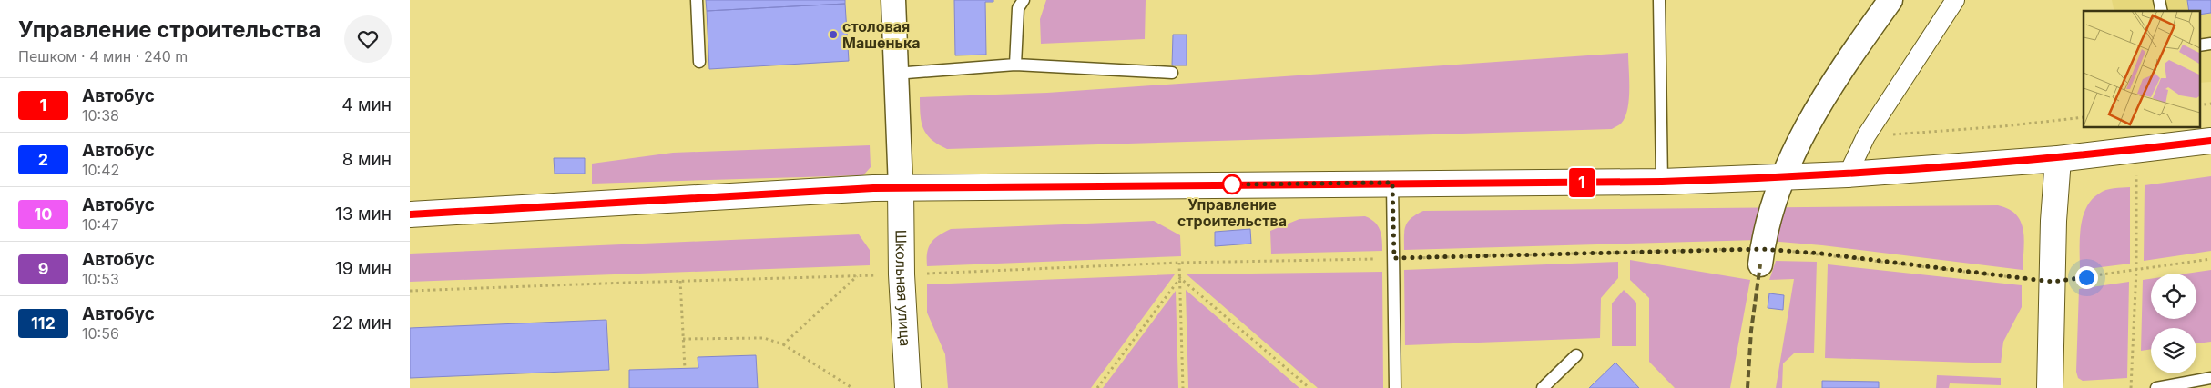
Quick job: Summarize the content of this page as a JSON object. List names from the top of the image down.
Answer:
{
  "streets": {
    "main road": ["Школьная улица"]
  },
  "places": ["cтоловая Машенька", "Управление строительства"],
  "lines": ["bus line 1"],
  "page": {
    "heading": ["Управление строительства", "Пешком · 4 мин · 240 m"],
    "on_map": "1",
    "list": [
      {
        "mark": "1",
        "name": "Автобус",
        "note": "10:38",
        "value": "4 мин"
      },
      {
        "mark": "2",
        "name": "Автобус",
        "note": "10:42",
        "value": "8 мин"
      },
      {
        "mark": "10",
        "name": "Автобус",
        "note": "10:47",
        "value": "13 мин"
      },
      {
        "mark": "9",
        "name": "Автобус",
        "note": "10:53",
        "value": "19 мин"
      },
      {
        "mark": "112",
        "name": "Автобус",
        "note": "10:56",
        "value": "22 мин"
      }
    ]
  }
}
